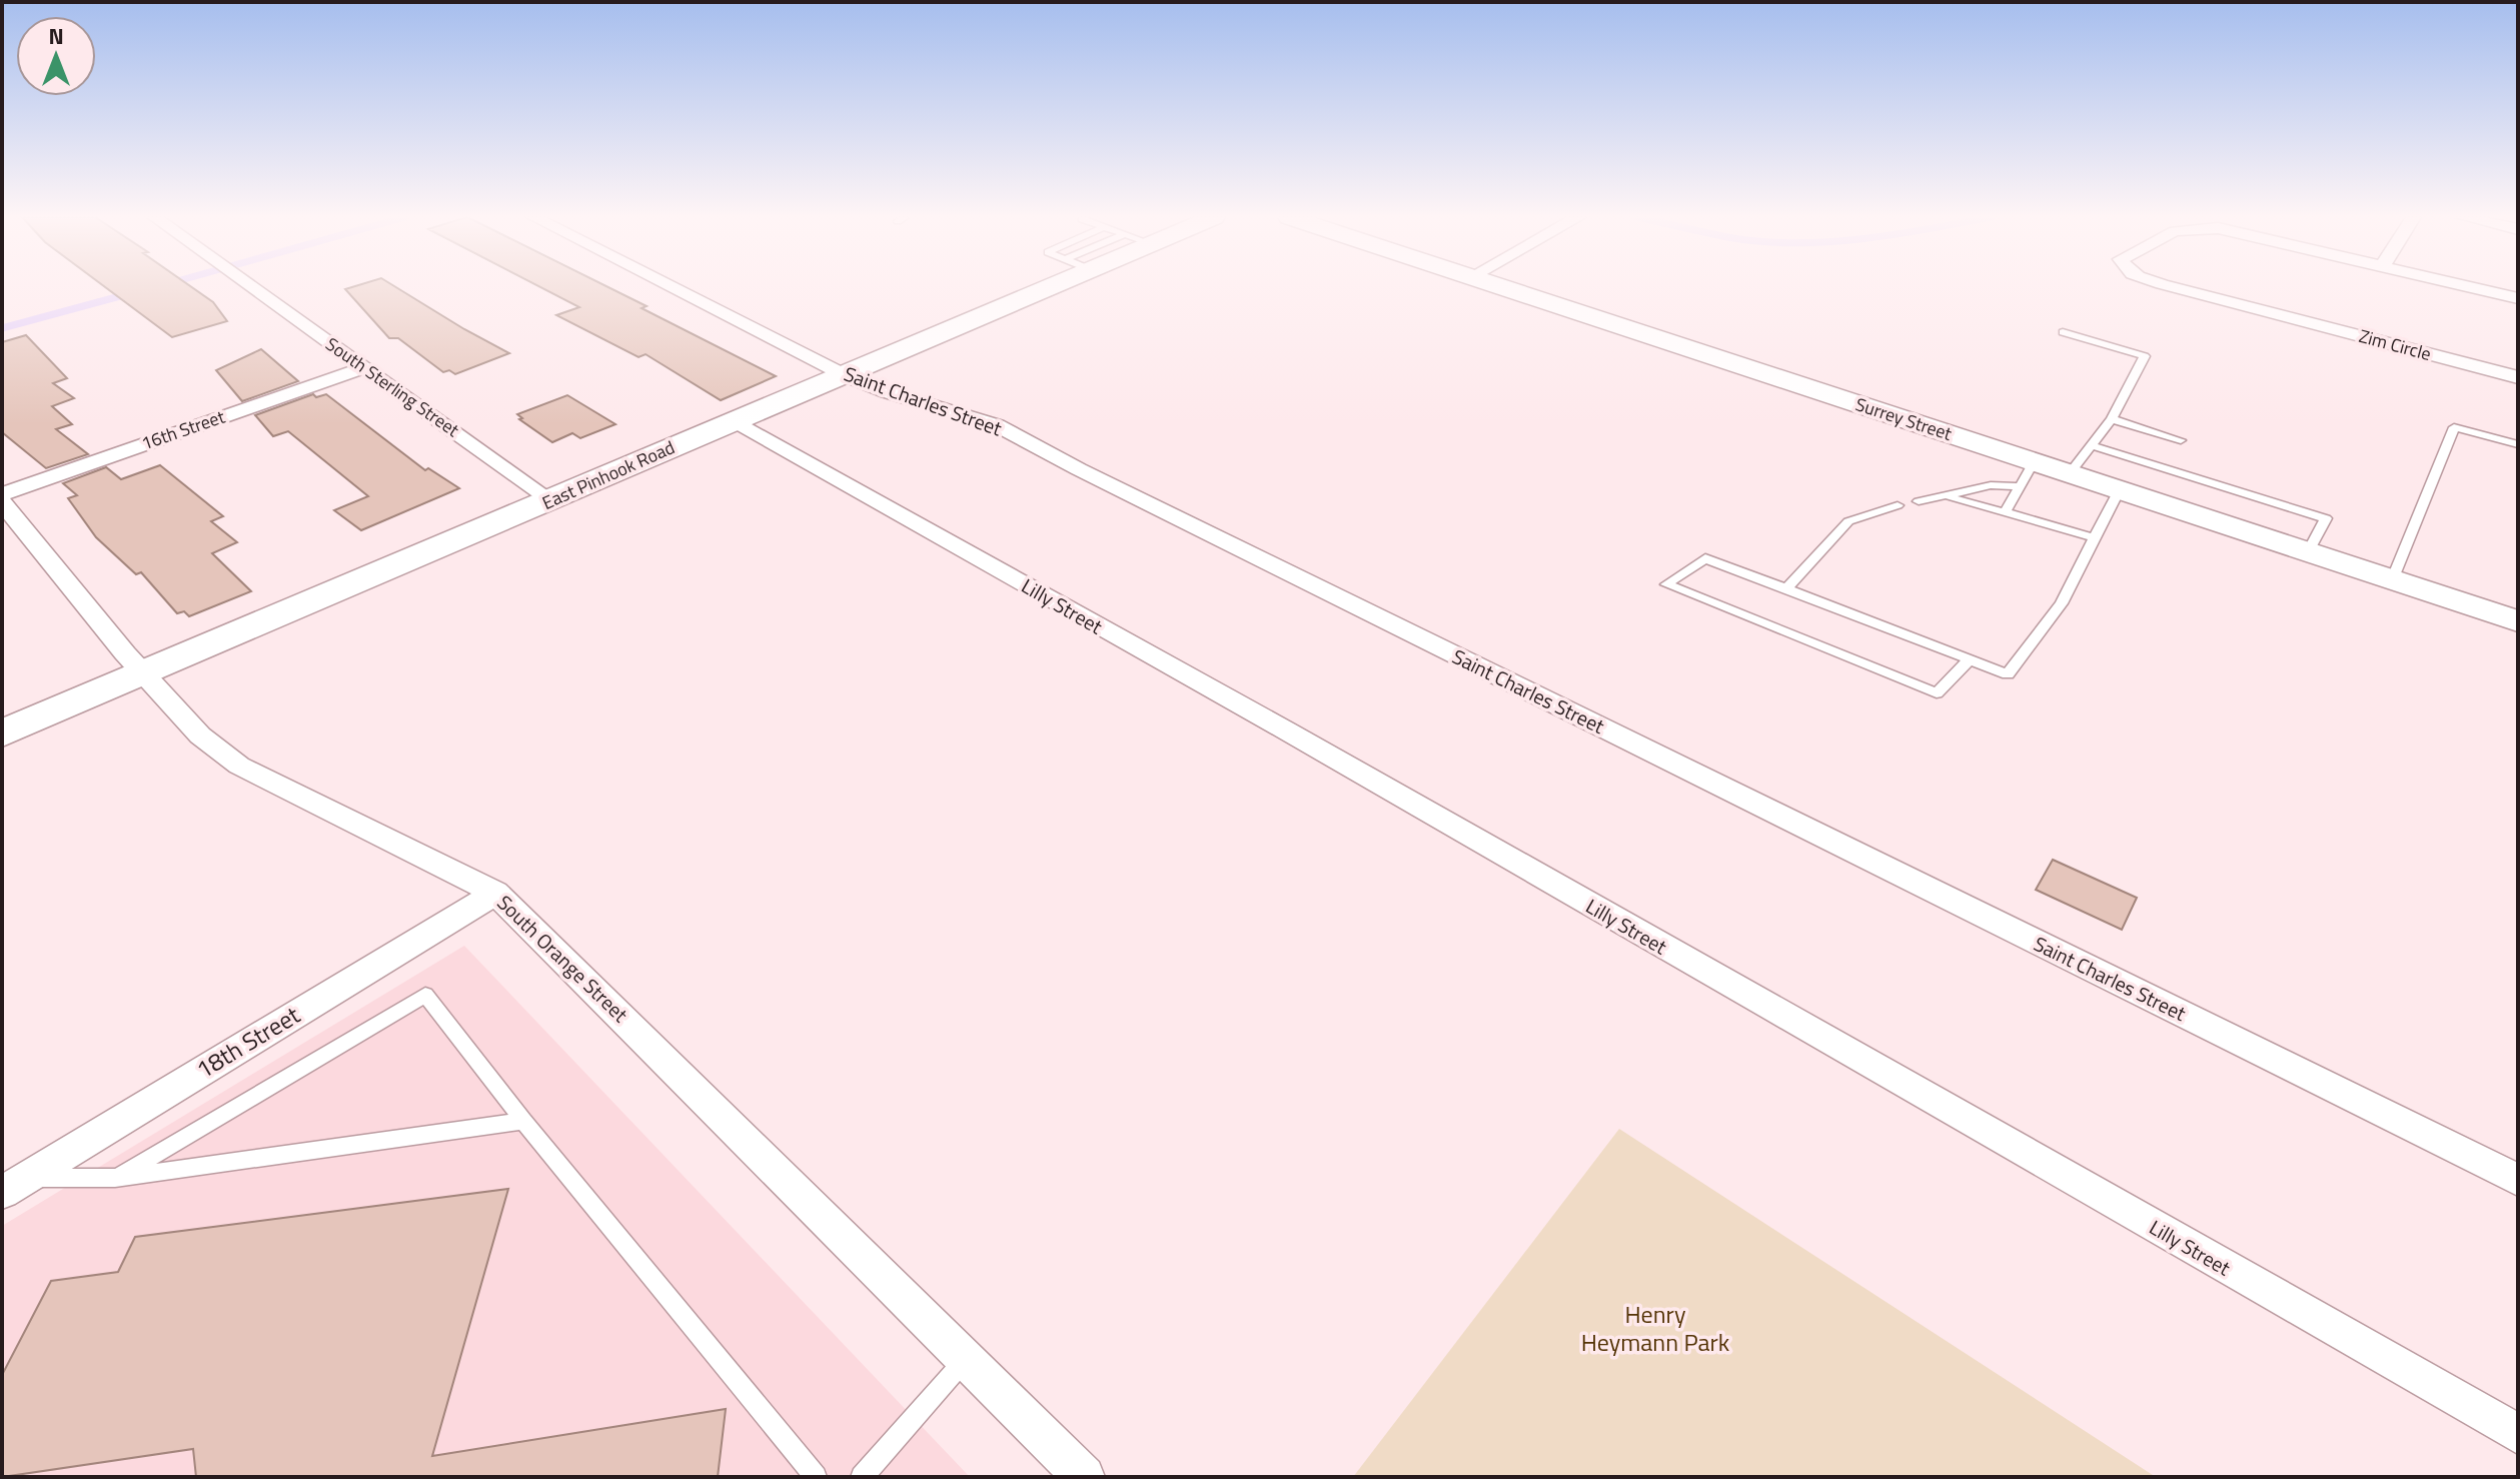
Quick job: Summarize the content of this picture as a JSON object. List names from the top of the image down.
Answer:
{
  "streets": {
    "main road": ["Surrey Street", "East Pinhook Road"],
    "street": [
      "Zim Circle",
      "South Sterling Street",
      "Saint Charles Street",
      "16th Street",
      "Lilly Street",
      "South Orange Street",
      "18th Street"
    ]
  },
  "crossings": [
    ["South Sterling Street", "16th Street"],
    ["South Sterling Street", "East Pinhook Road"],
    ["Saint Charles Street", "East Pinhook Road"],
    ["East Pinhook Road", "Lilly Street"],
    ["East Pinhook Road", "South Orange Street"],
    ["South Orange Street", "18th Street"]
  ],
  "parks": ["Henry Heymann Park"],
  "north": "top"
}
